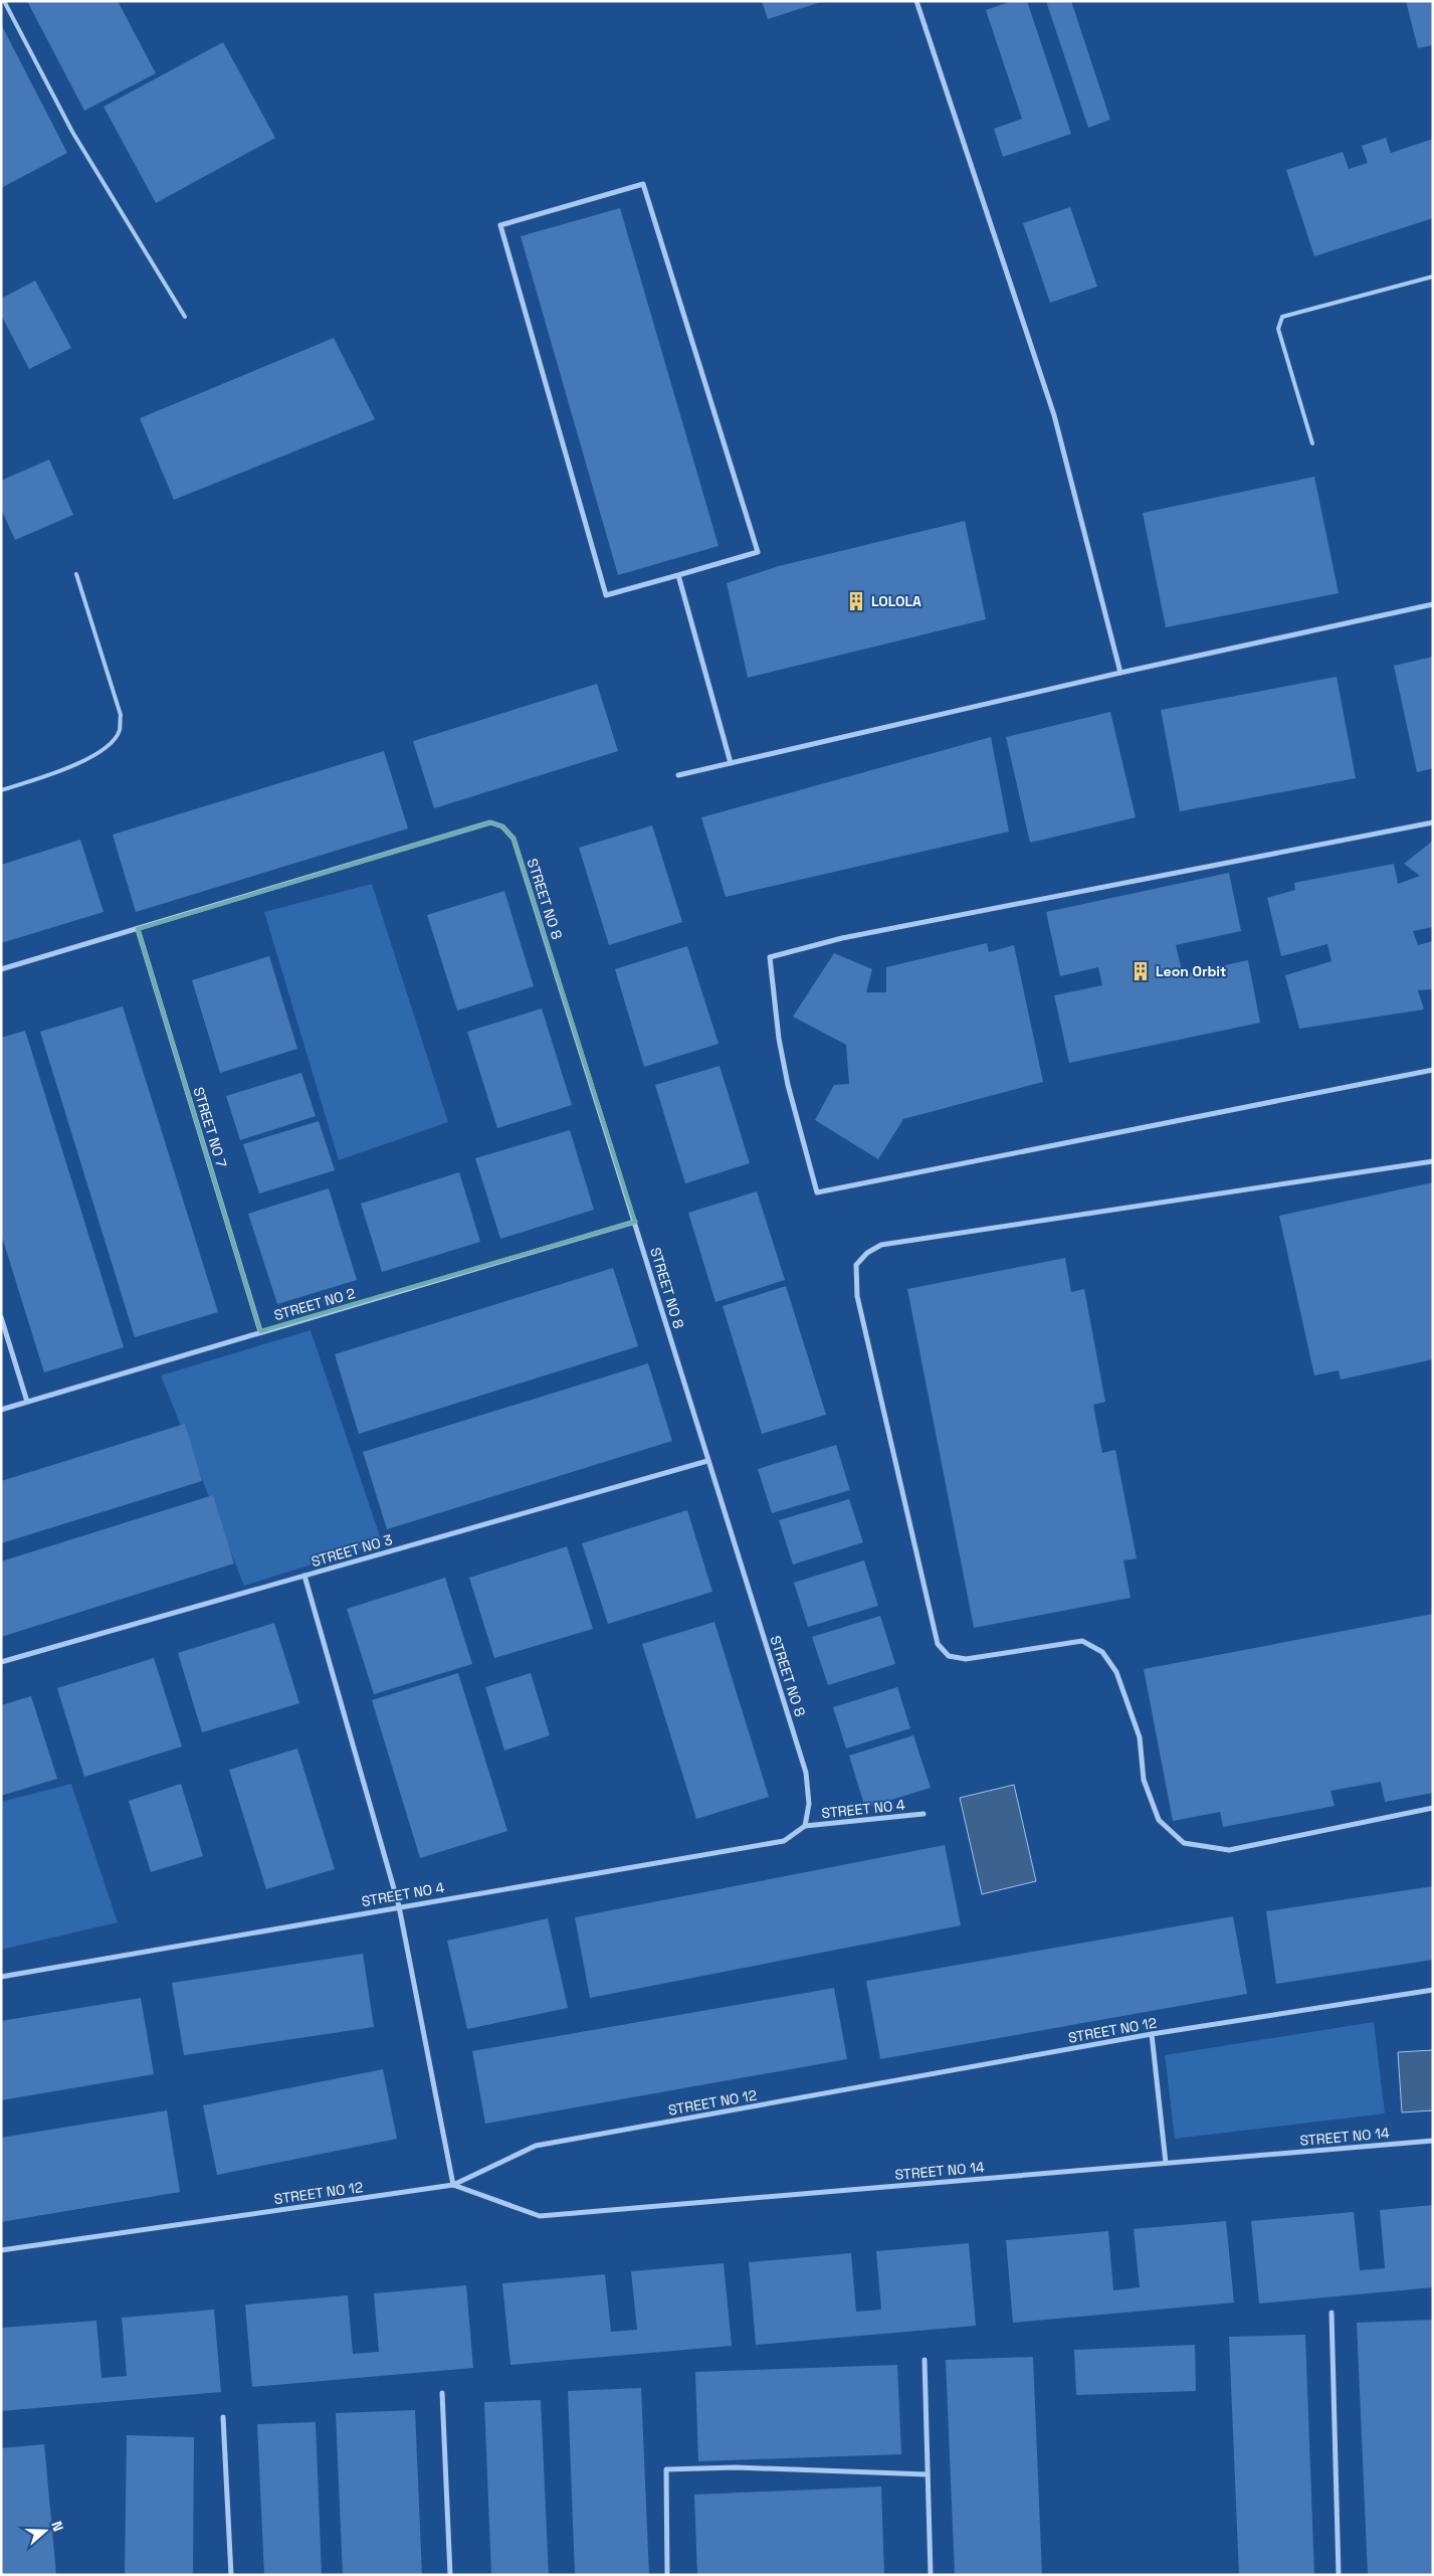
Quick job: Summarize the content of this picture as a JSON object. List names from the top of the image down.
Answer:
{
  "streets": {
    "street": [
      "STREET NO 8",
      "STREET NO 7",
      "STREET NO 2",
      "STREET NO 3",
      "STREET NO 4",
      "STREET NO 12",
      "STREET NO 14"
    ]
  },
  "crossings": [
    ["STREET NO 8", "STREET NO 7"],
    ["STREET NO 8", "STREET NO 2"],
    ["STREET NO 8", "STREET NO 3"],
    ["STREET NO 8", "STREET NO 4"],
    ["STREET NO 7", "STREET NO 2"],
    ["STREET NO 12", "STREET NO 14"]
  ],
  "places": {
    "building": ["LOLOLA", "Leon Orbit"]
  },
  "north": "right"
}
